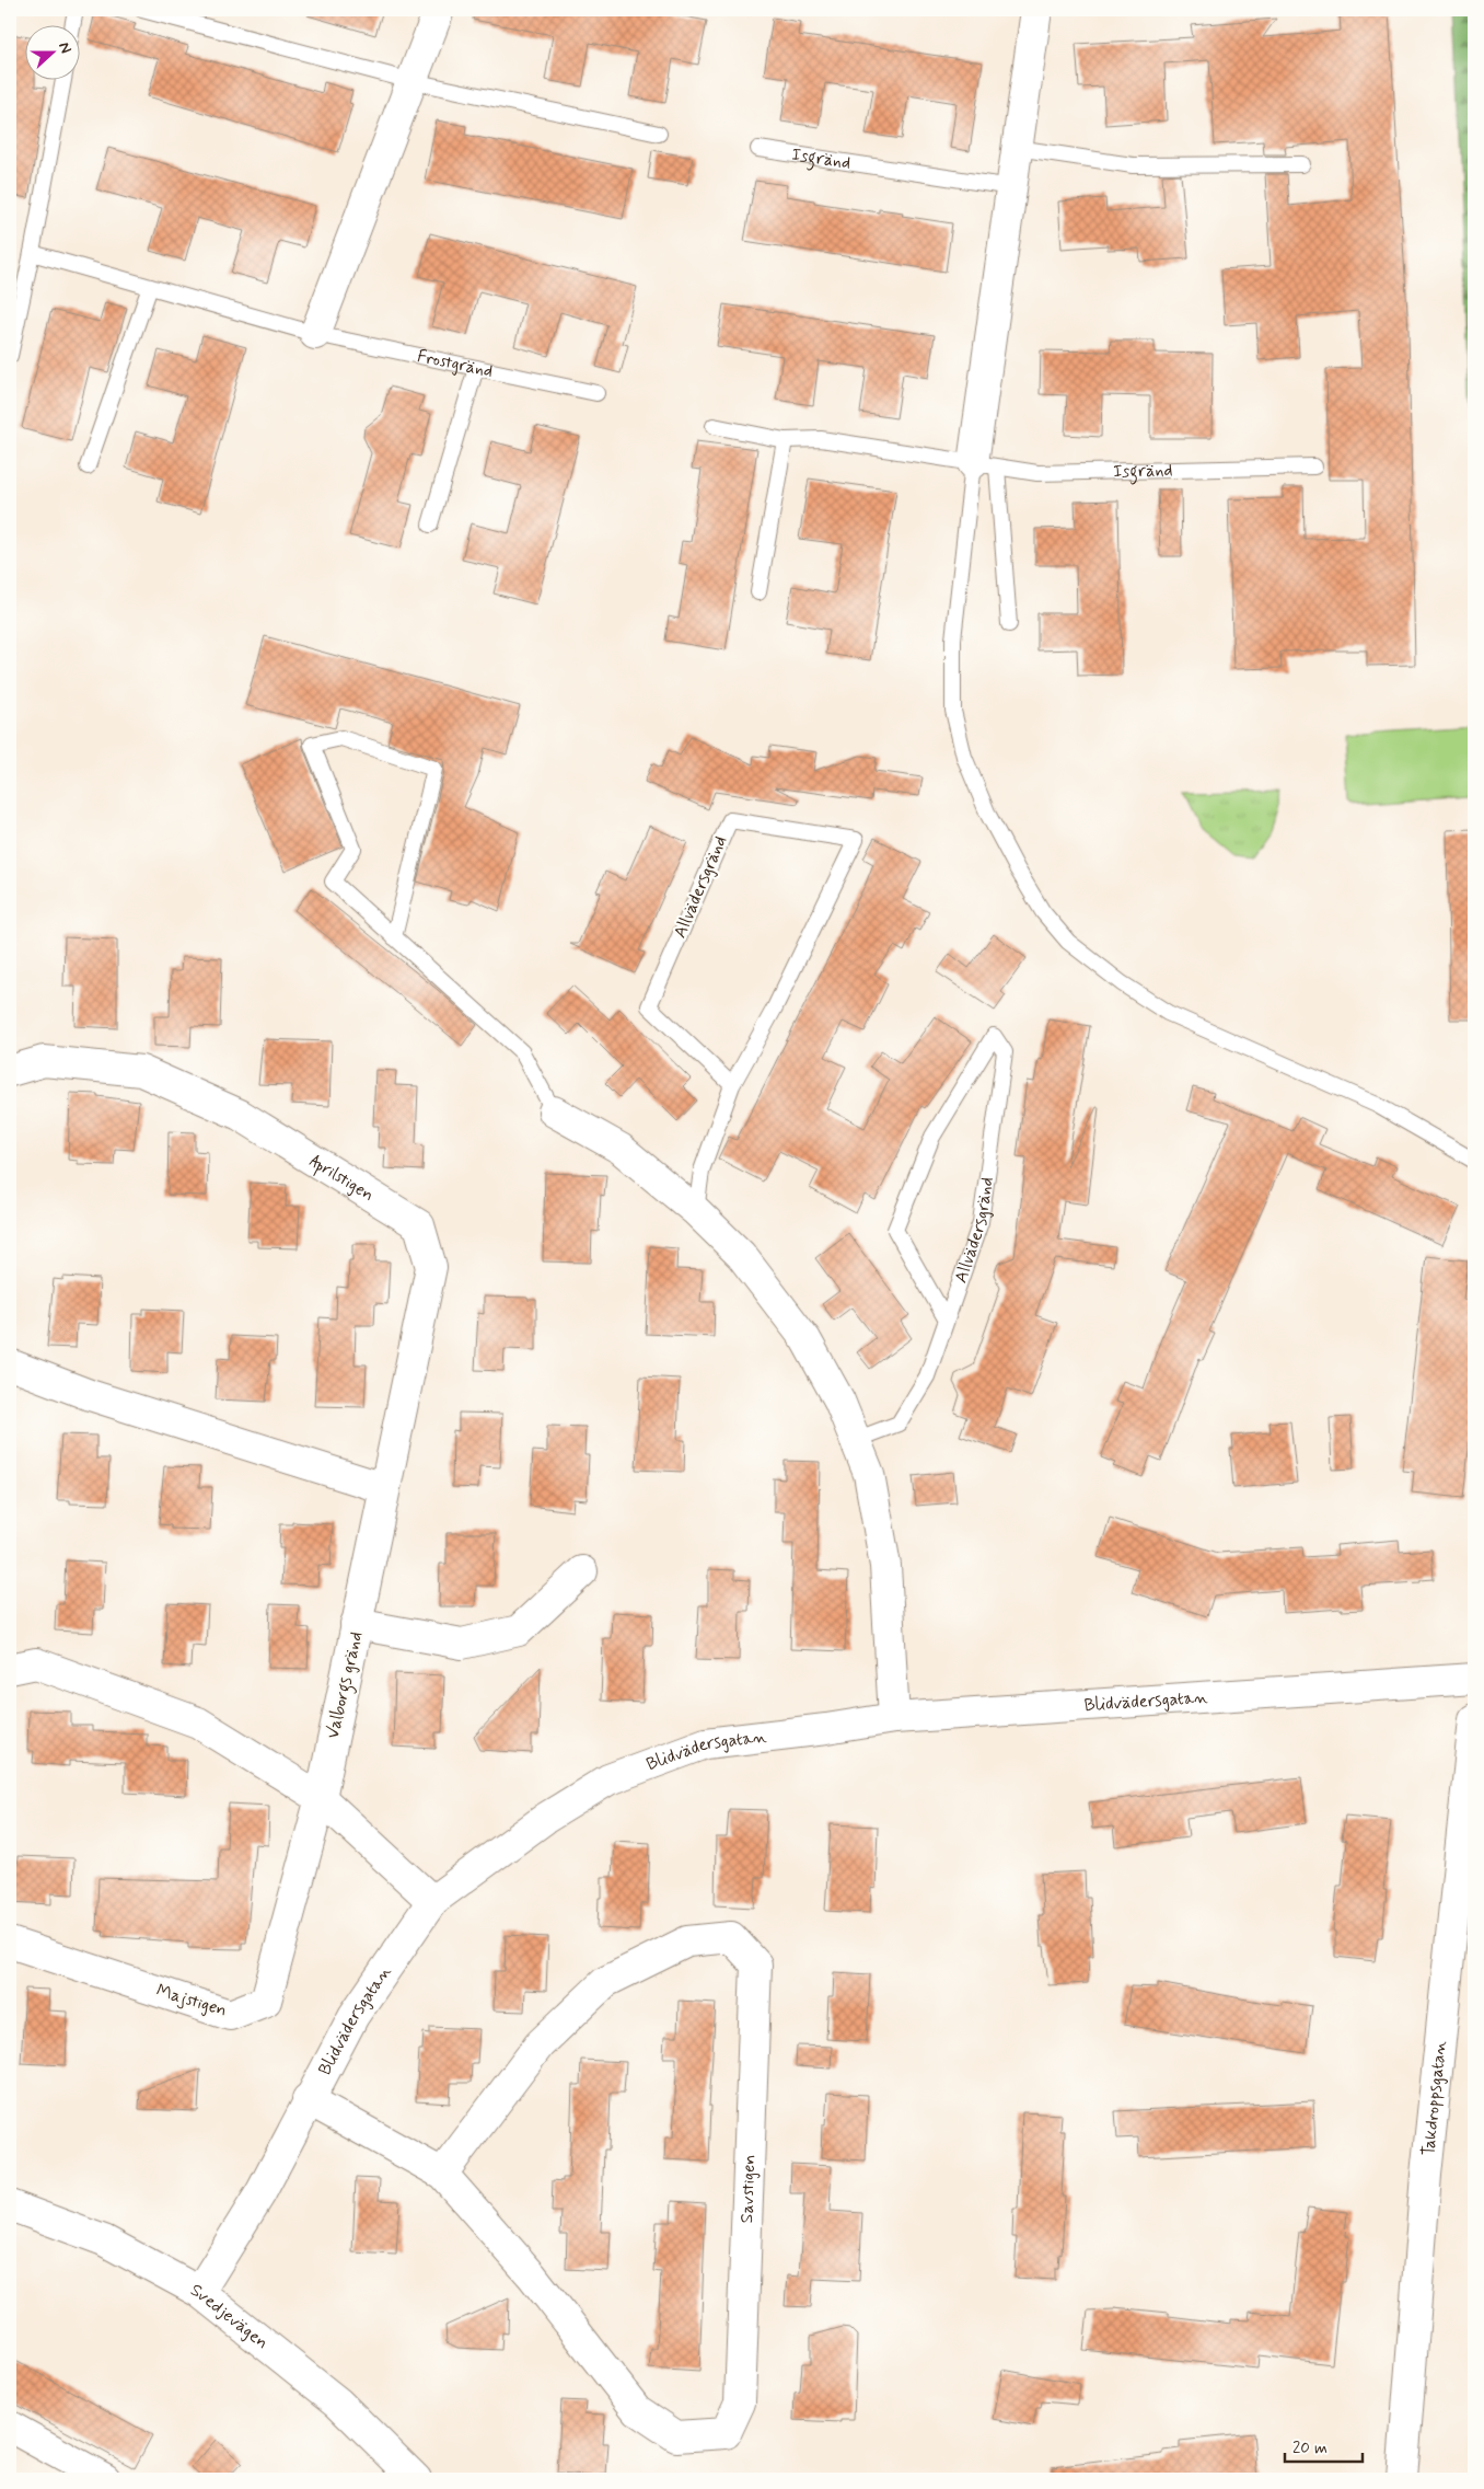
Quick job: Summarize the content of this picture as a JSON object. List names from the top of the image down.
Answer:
{
  "streets": {
    "street": [
      "Aprilstigen",
      "Valborgs gränd",
      "Blidvädersgatan",
      "Majstigen",
      "Takdroppsgatan",
      "Savstigen",
      "Svedjevägen"
    ],
    "lane": ["Isgränd", "Frostgränd", "Allvädersgränd"]
  },
  "crossings": [
    ["Aprilstigen", "Valborgs gränd"],
    ["Valborgs gränd", "Majstigen"],
    ["Blidvädersgatan", "Savstigen"],
    ["Blidvädersgatan", "Svedjevägen"]
  ],
  "scale_bar": "20 m",
  "north": "right"
}
